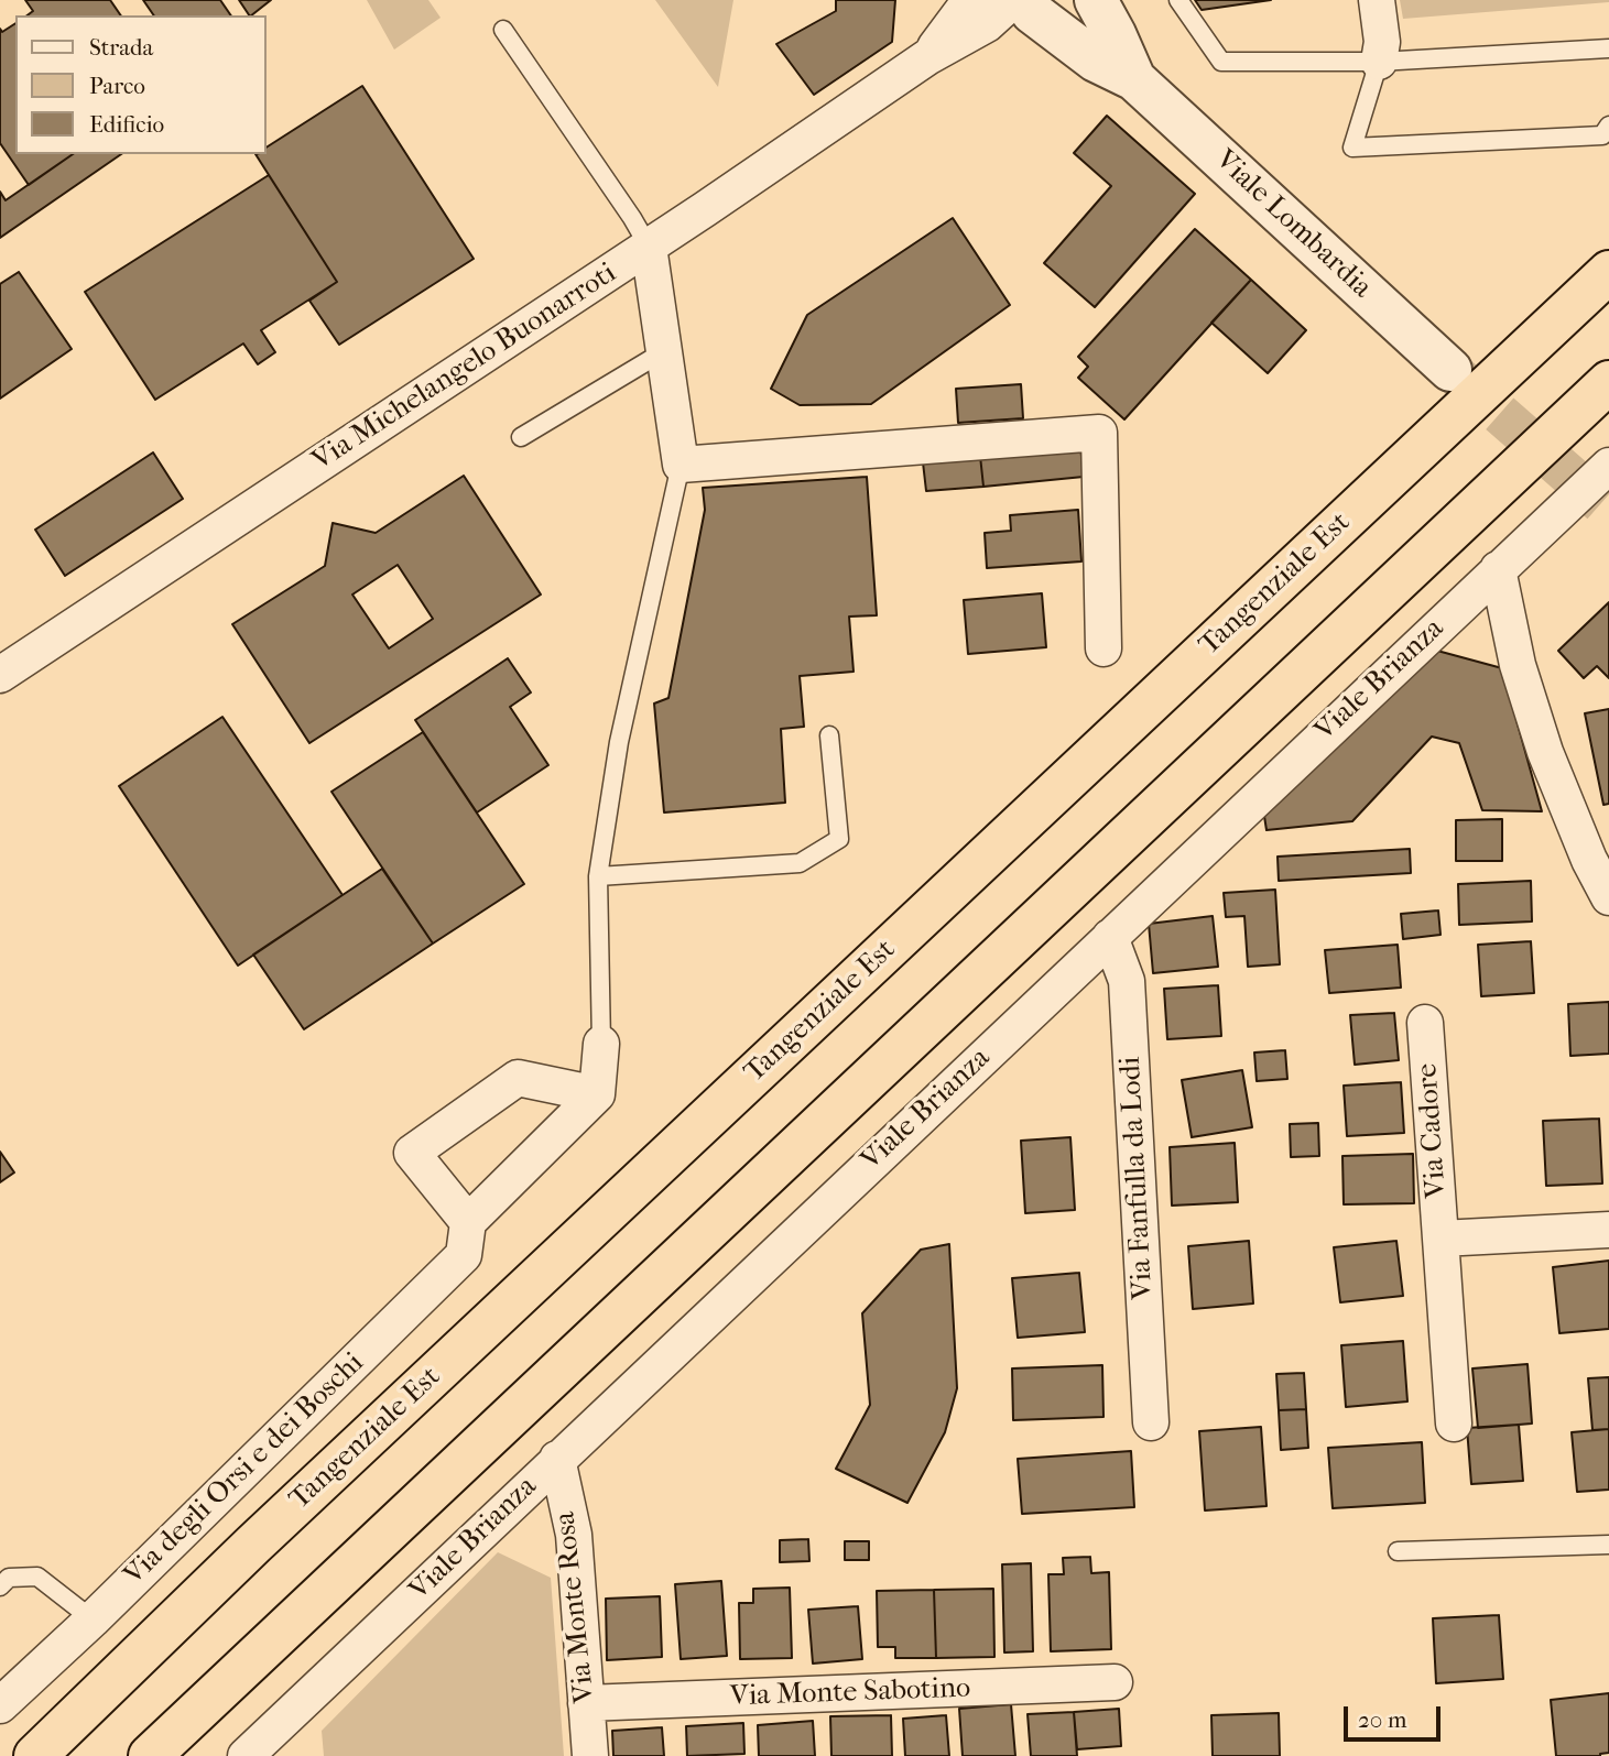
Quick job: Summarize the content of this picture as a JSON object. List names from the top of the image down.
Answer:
{
  "streets": {
    "highway": ["Tangenziale Est"],
    "street": [
      "Viale Lombardia",
      "Via Michelangelo Buonarroti",
      "Viale Brianza",
      "Via Cadore",
      "Via Fanfulla da Lodi",
      "Via degli Orsi e dei Boschi",
      "Via Monte Rosa",
      "Via Monte Sabotino"
    ]
  },
  "crossings": [
    ["Viale Lombardia", "Via Michelangelo Buonarroti"],
    ["Viale Brianza", "Via Fanfulla da Lodi"],
    ["Viale Brianza", "Via Monte Rosa"],
    ["Via Monte Rosa", "Via Monte Sabotino"]
  ],
  "legend": ["Strada", "Parco", "Edificio"],
  "scale_bar": "20 m"
}
